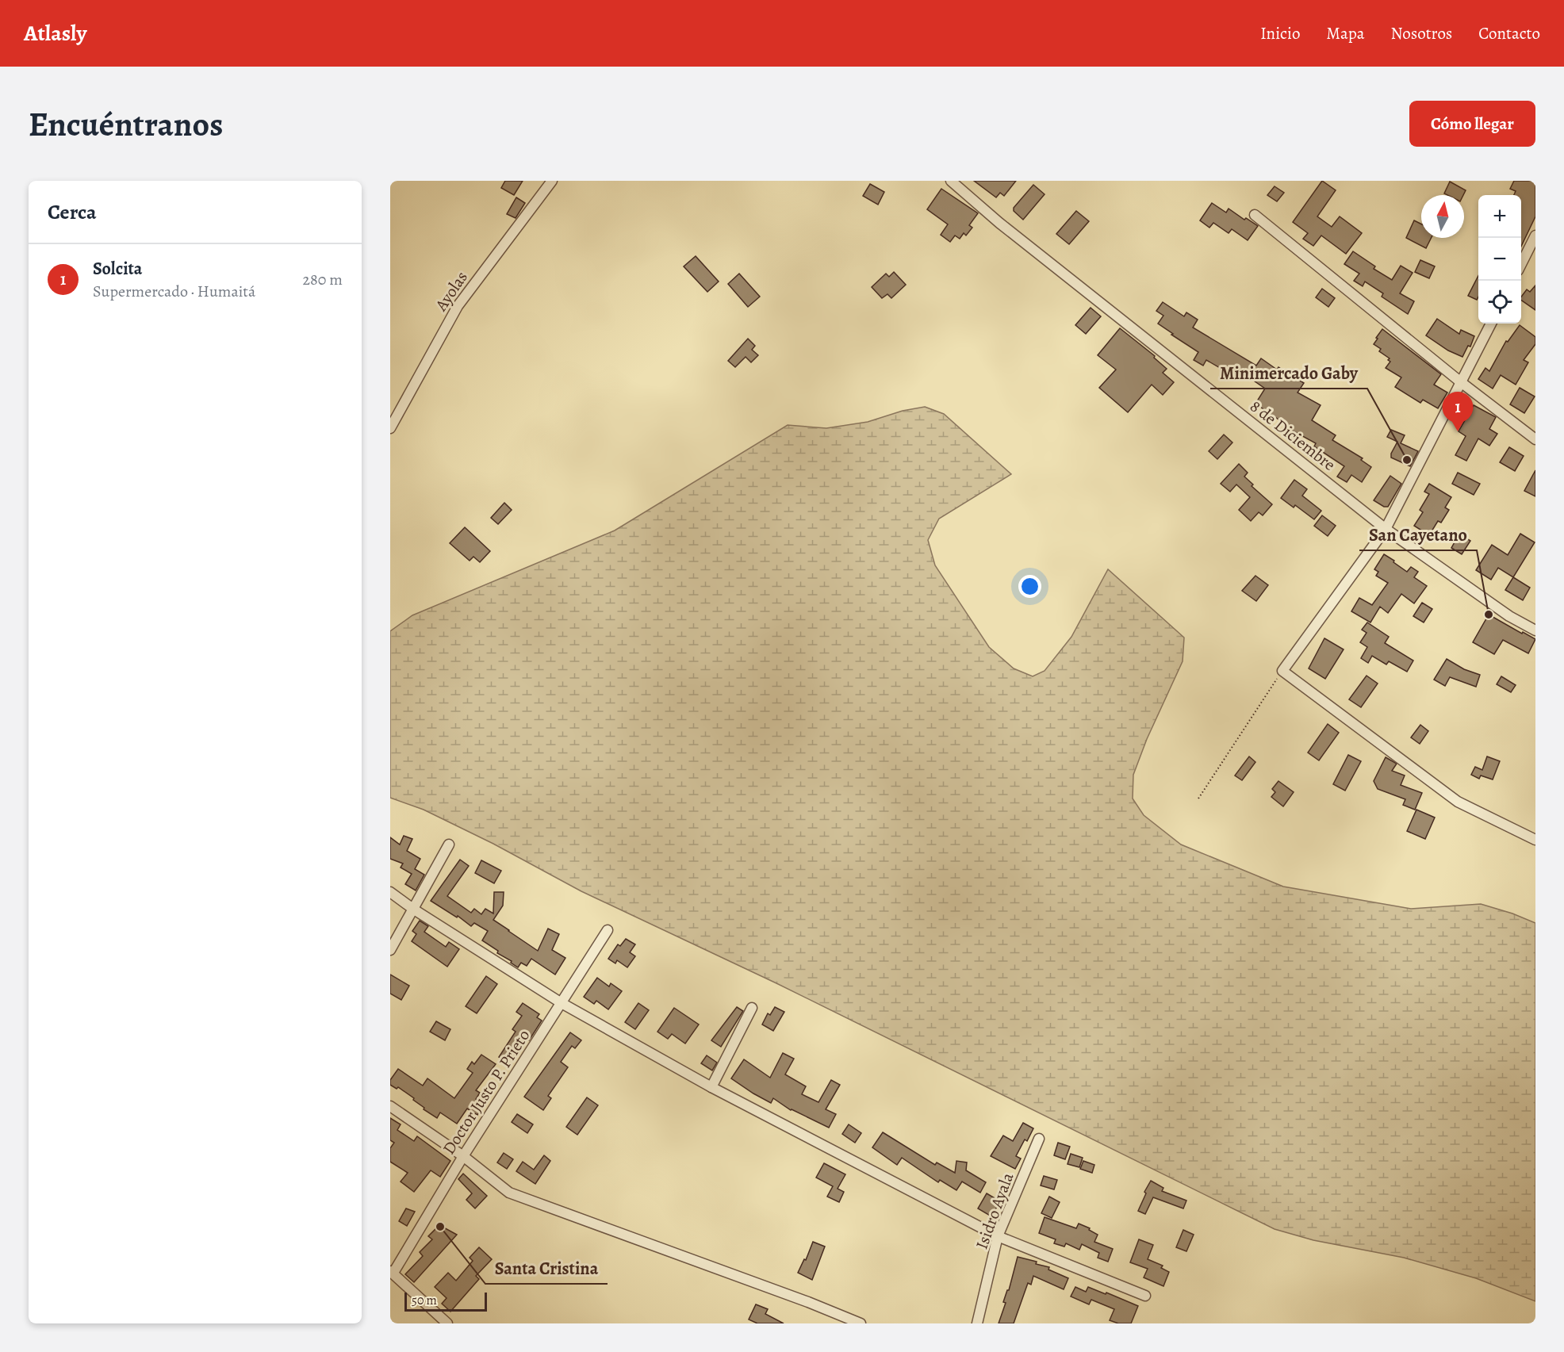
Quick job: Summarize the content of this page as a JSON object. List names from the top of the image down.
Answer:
{
  "streets": {
    "street": [
      "Ayolas",
      "8 de Diciembre",
      "Doctor Justo P. Prieto",
      "Isidro Ayala"
    ]
  },
  "places": ["Minimercado Gaby", "San Cayetano", "Santa Cristina"],
  "scale_bar": "50 m",
  "north": "top",
  "page": {
    "header": "Atlasly",
    "nav": [
      "Inicio",
      "Mapa",
      "Nosotros",
      "Contacto"
    ],
    "buttons": "Cómo llegar",
    "title": "Encuéntranos",
    "heading": "Cerca",
    "map_buttons": ["+", "−"],
    "list": [
      {
        "mark": "1",
        "name": "Solcita",
        "note": "Supermercado · Humaitá",
        "value": "280 m"
      }
    ],
    "pins": "1",
    "scale": "50 m"
  }
}
